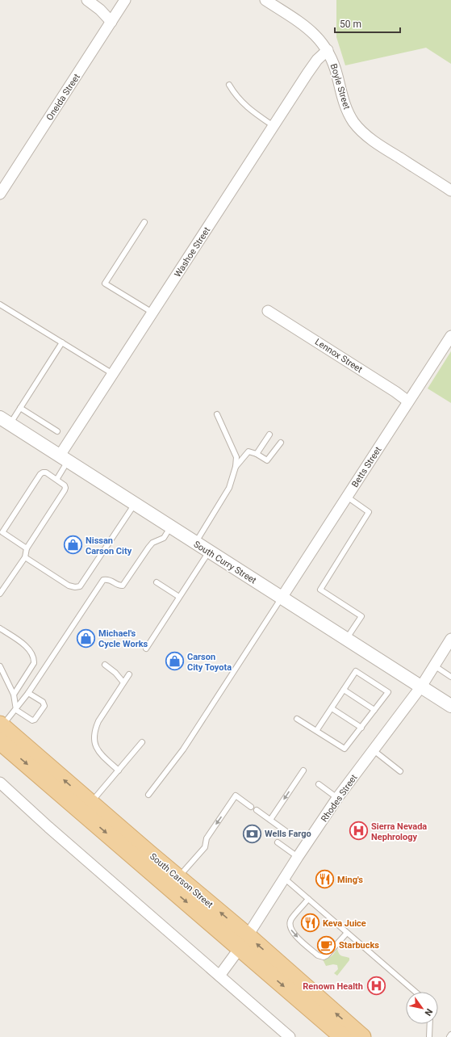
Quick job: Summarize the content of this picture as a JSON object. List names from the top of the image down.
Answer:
{
  "streets": {
    "main road": ["South Carson Street"],
    "street": [
      "Boyle Street",
      "Oneida Street",
      "Washoe Street",
      "Lennox Street",
      "Betts Street",
      "South Curry Street",
      "Rhodes Street"
    ]
  },
  "crossings": [
    ["Boyle Street", "Washoe Street"],
    ["Washoe Street", "South Curry Street"],
    ["Lennox Street", "Betts Street"],
    ["Betts Street", "South Curry Street"],
    ["South Curry Street", "Rhodes Street"],
    ["Rhodes Street", "South Carson Street"]
  ],
  "places": {
    "shop": ["Nissan Carson City", "Michael's Cycle Works", "Carson City Toyota"],
    "hospital": ["Sierra Nevada Nephrology", "Renown Health"],
    "bank": ["Wells Fargo"],
    "restaurant": ["Ming's", "Keva Juice"],
    "cafe": ["Starbucks"]
  },
  "scale_bar": "50 m",
  "north": "bottom right"
}
